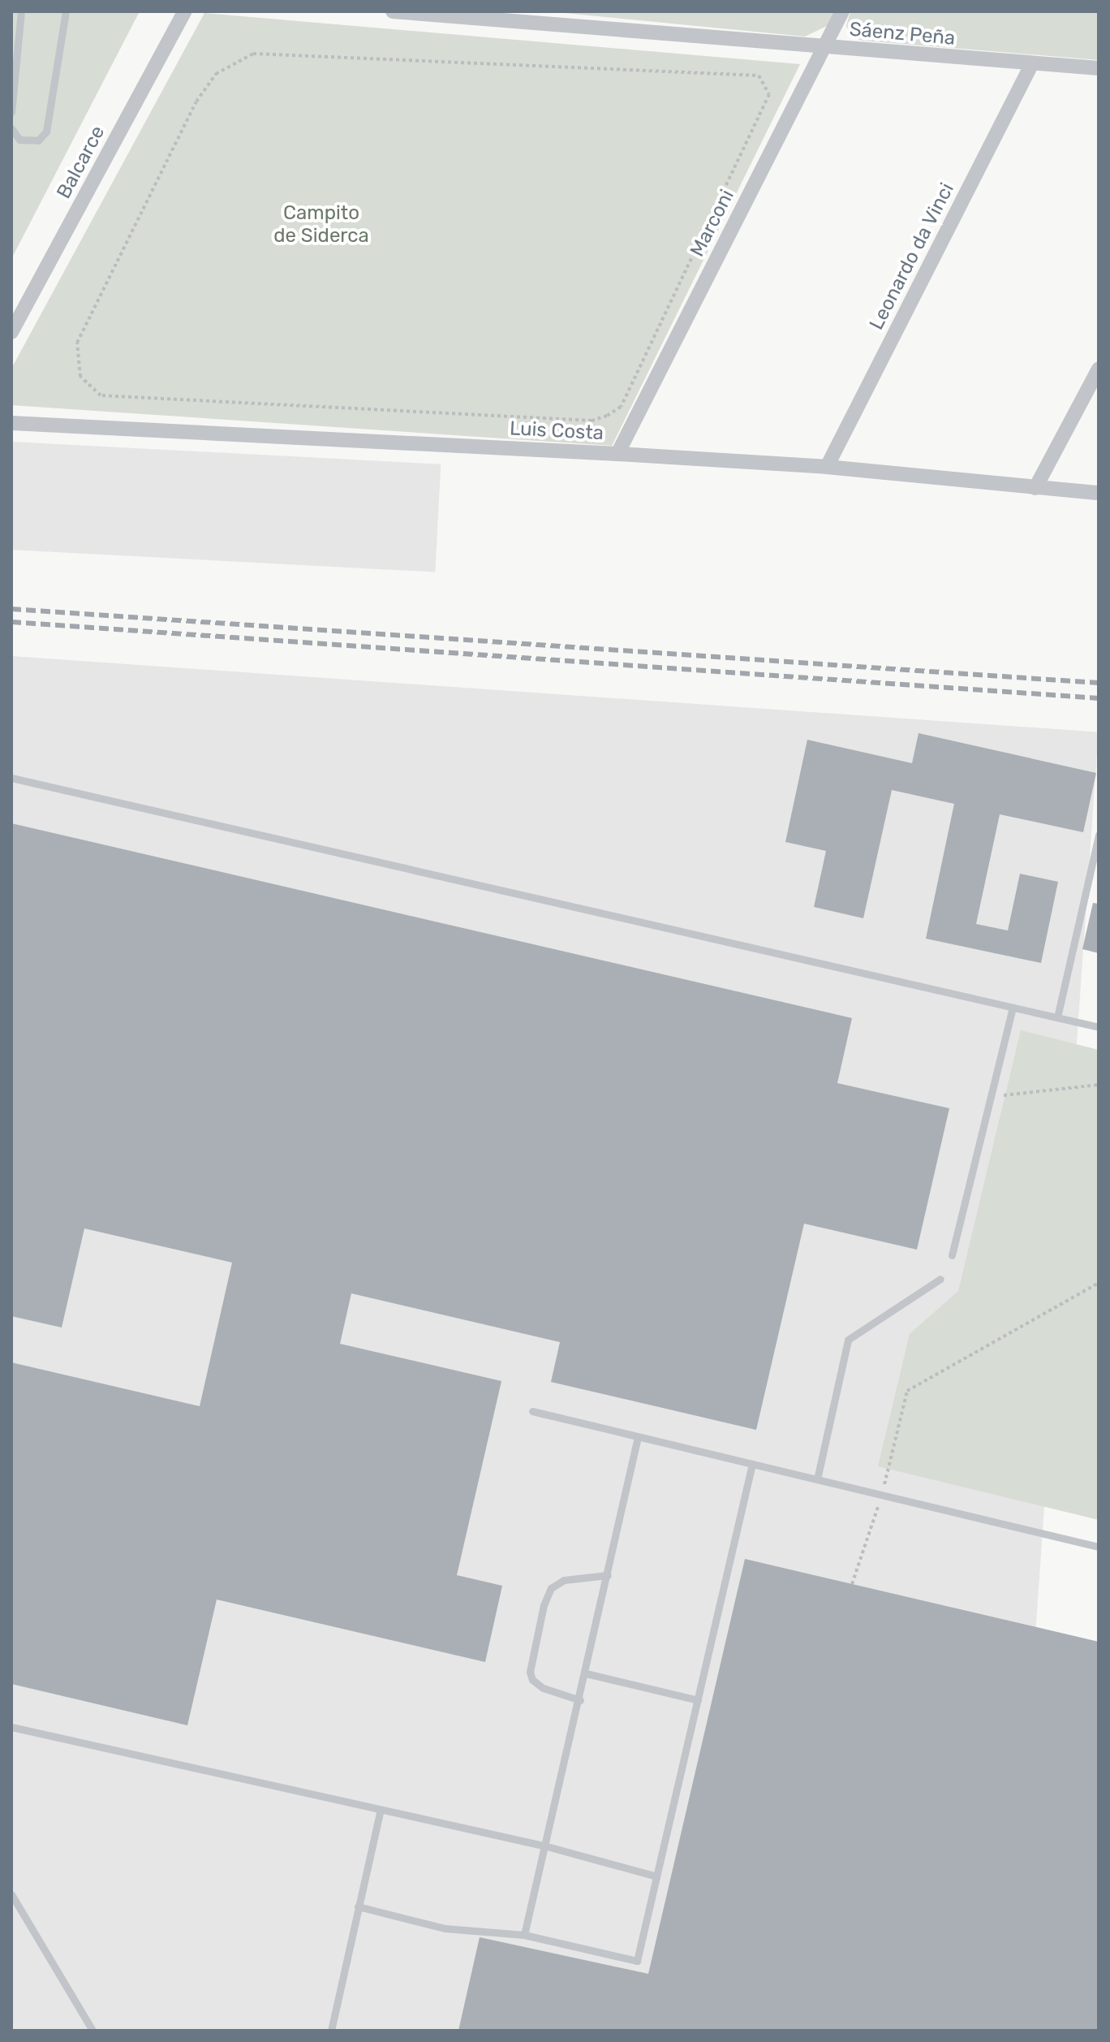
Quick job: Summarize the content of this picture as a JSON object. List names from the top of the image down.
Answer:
{
  "streets": {
    "street": [
      "Sáenz Peña",
      "Balcarce",
      "Marconi",
      "Leonardo da Vinci",
      "Luis Costa"
    ]
  },
  "crossings": [
    ["Sáenz Peña", "Marconi"],
    ["Sáenz Peña", "Leonardo da Vinci"],
    ["Marconi", "Luis Costa"],
    ["Leonardo da Vinci", "Luis Costa"]
  ],
  "parks": ["Campito de Siderca"]
}
